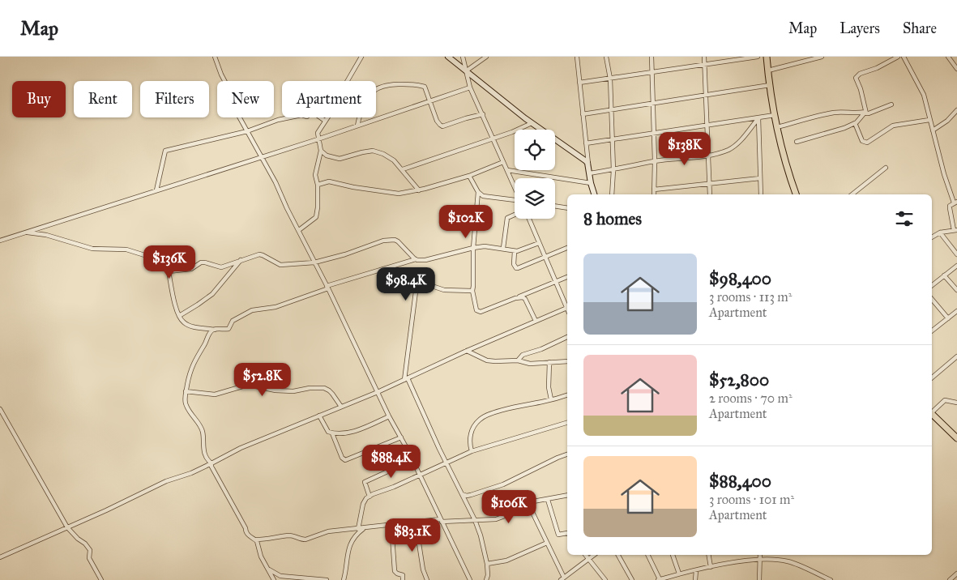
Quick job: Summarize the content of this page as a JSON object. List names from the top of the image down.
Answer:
{
  "page": {
    "header": "Map",
    "nav": ["Map", "Layers", "Share"],
    "chip": [
      "Buy",
      "Rent",
      "Filters",
      "New",
      "Apartment"
    ],
    "price": [
      "$138K",
      "$102K",
      "$136K",
      "$98.4K",
      "$52.8K",
      "$88.4K",
      "$106K",
      "$83.1K"
    ],
    "heading": "8 homes",
    "list": [
      {
        "name": "$98,400",
        "note": "3 rooms · 113 m² · Apartment"
      },
      {
        "name": "$52,800",
        "note": "2 rooms · 70 m² · Apartment"
      },
      {
        "name": "$88,400",
        "note": "3 rooms · 101 m² · Apartment"
      }
    ]
  }
}
